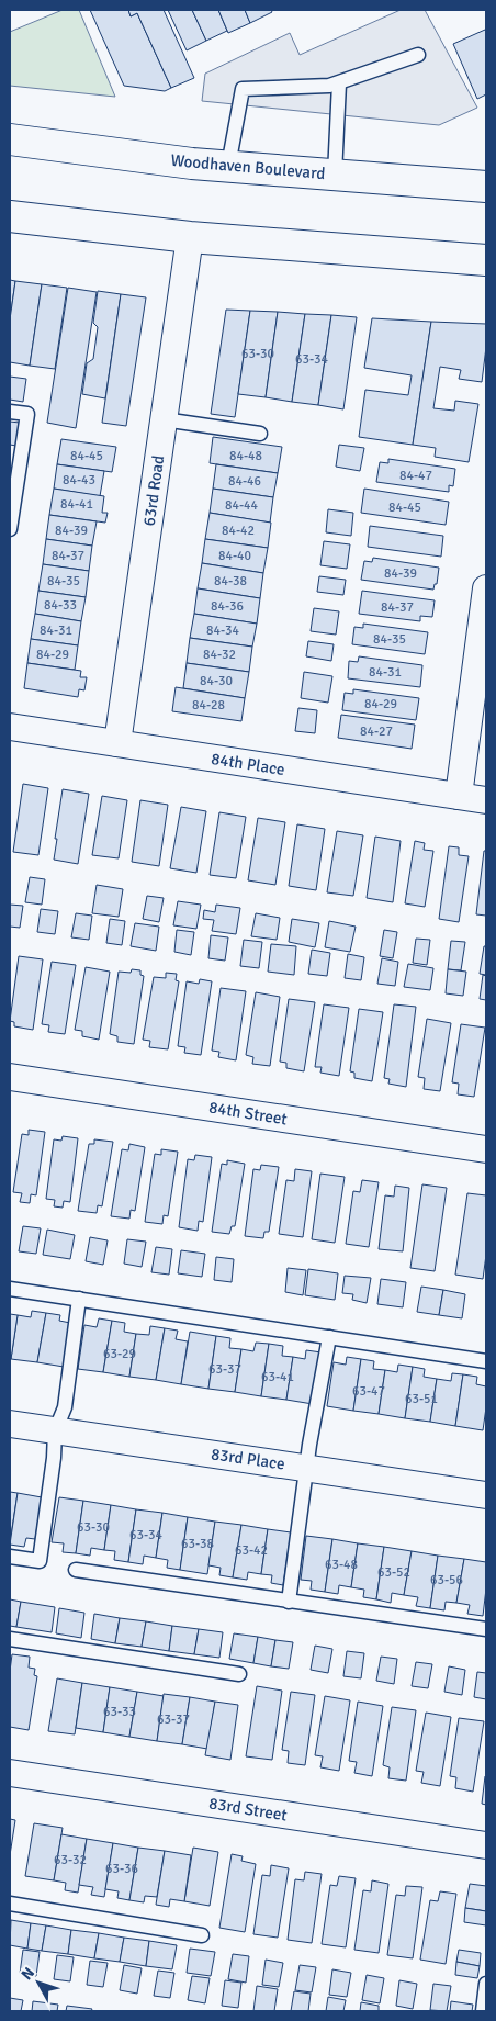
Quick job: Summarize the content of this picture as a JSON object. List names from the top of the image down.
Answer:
{
  "streets": {
    "main road": ["Woodhaven Boulevard"],
    "street": [
      "63rd Road",
      "84th Place",
      "84th Street",
      "83rd Place",
      "83rd Street"
    ]
  },
  "crossings": [
    ["63rd Road", "84th Place"]
  ],
  "house_numbers": [
    "63-30",
    "63-34",
    "84-45",
    "84-48",
    "84-47",
    "84-43",
    "84-46",
    "84-41",
    "84-44",
    "84-45",
    "84-39",
    "84-42",
    "84-37",
    "84-40",
    "84-39",
    "84-35",
    "84-38",
    "84-33",
    "84-36",
    "84-37",
    "84-31",
    "84-34",
    "84-35",
    "84-29",
    "84-32",
    "84-31",
    "84-30",
    "84-29",
    "84-28",
    "84-27",
    "63-29",
    "63-37",
    "63-41",
    "63-47",
    "63-51",
    "63-30",
    "63-34",
    "63-38",
    "63-42",
    "63-48",
    "63-52",
    "63-56",
    "63-33",
    "63-37",
    "63-32",
    "63-36"
  ],
  "north": "top left"
}
